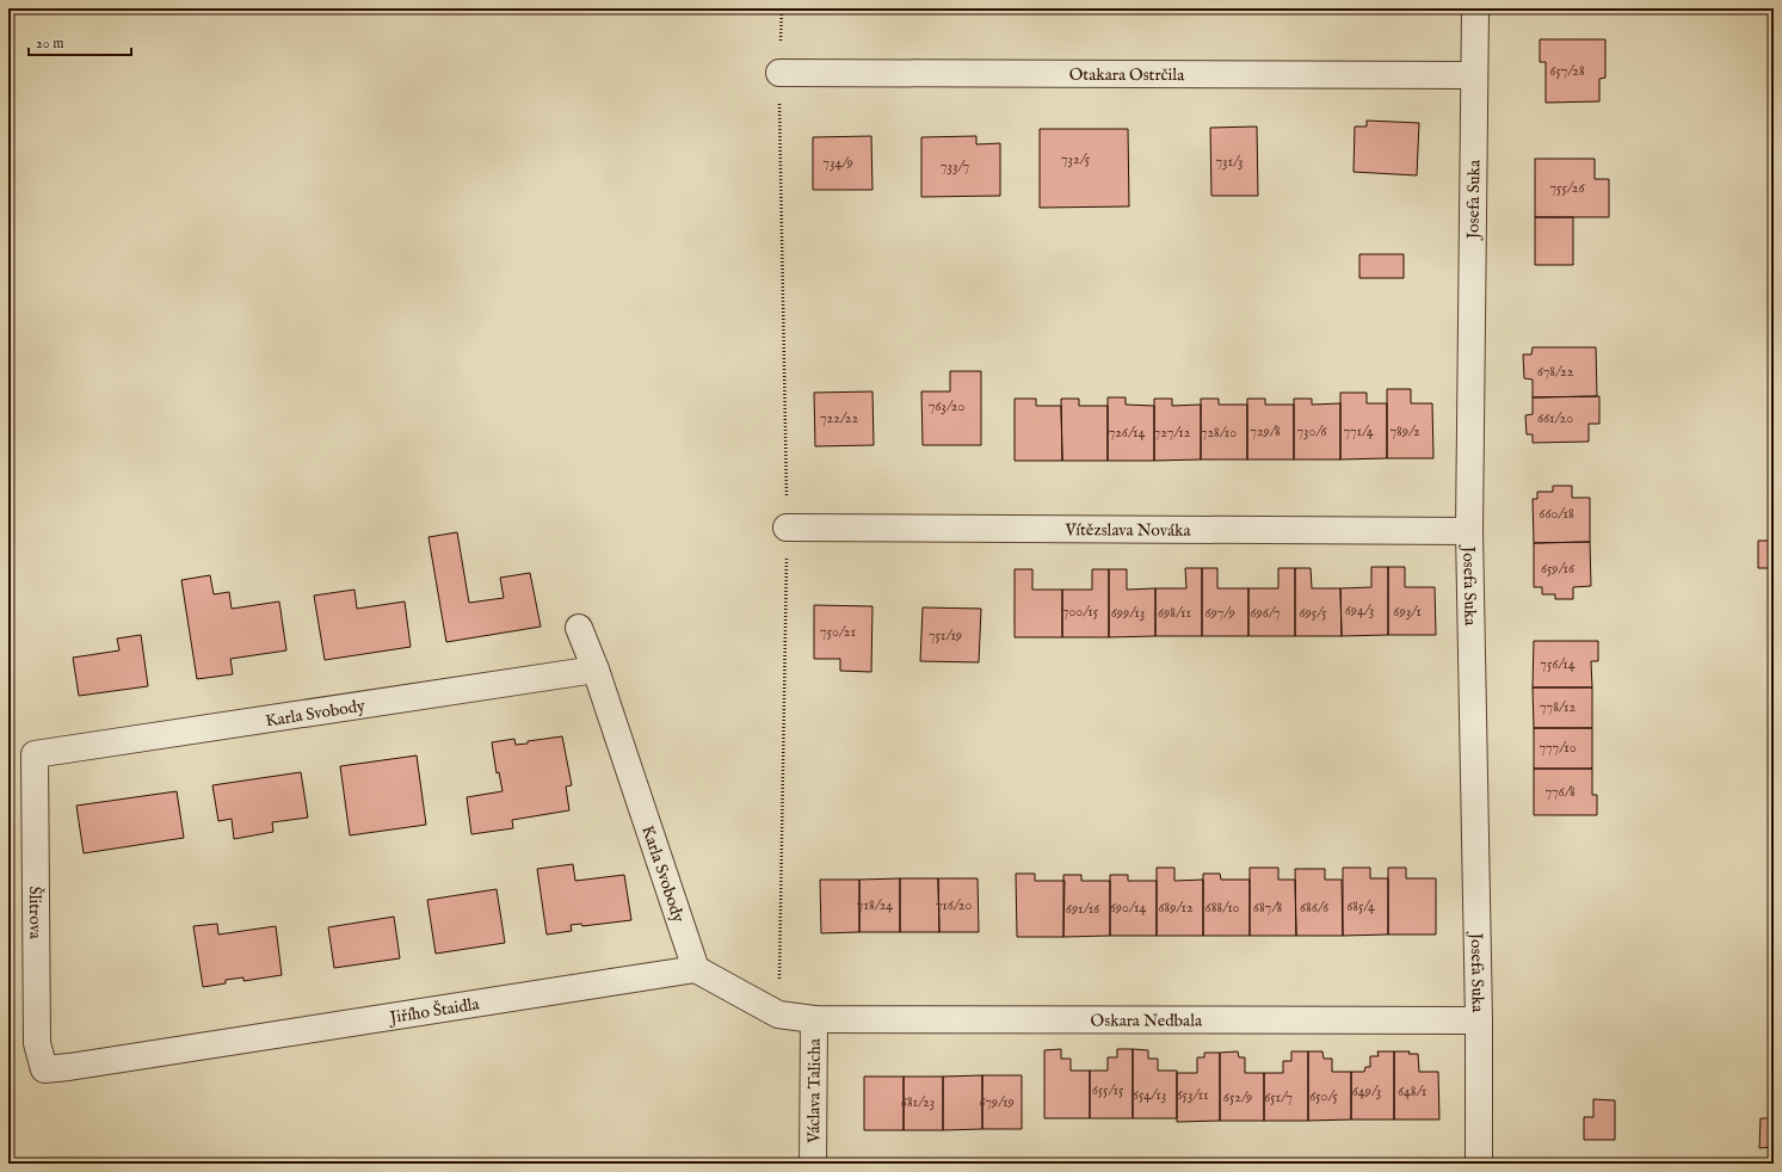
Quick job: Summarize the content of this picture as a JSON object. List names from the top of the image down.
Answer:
{
  "streets": {
    "street": [
      "Otakara Ostrčila",
      "Josefa Suka",
      "Vítězslava Nováka",
      "Karla Svobody",
      "Šlitrova",
      "Jiřího Štaidla",
      "Oskara Nedbala",
      "Václava Talicha"
    ]
  },
  "crossings": [
    ["Otakara Ostrčila", "Josefa Suka"],
    ["Josefa Suka", "Vítězslava Nováka"],
    ["Josefa Suka", "Oskara Nedbala"],
    ["Karla Svobody", "Šlitrova"],
    ["Karla Svobody", "Jiřího Štaidla"],
    ["Šlitrova", "Jiřího Štaidla"],
    ["Oskara Nedbala", "Václava Talicha"]
  ],
  "house_numbers": [
    "657/28",
    "732/5",
    "731/3",
    "734/9",
    "733/7",
    "755/26",
    "678/22",
    "763/20",
    "722/22",
    "661/20",
    "729/8",
    "730/6",
    "771/4",
    "789/2",
    "726/14",
    "727/12",
    "728/10",
    "660/18",
    "659/16",
    "694/3",
    "700/15",
    "693/1",
    "699/13",
    "698/11",
    "697/9",
    "696/7",
    "695/5",
    "750/21",
    "751/19",
    "756/14",
    "778/12",
    "777/10",
    "776/8",
    "718/24",
    "716/20",
    "685/4",
    "690/14",
    "689/12",
    "688/10",
    "687/8",
    "686/6",
    "691/16",
    "655/15",
    "649/3",
    "648/1",
    "654/13",
    "653/11",
    "650/5",
    "652/9",
    "651/7",
    "681/23",
    "679/19"
  ],
  "scale_bar": "20 m"
}
